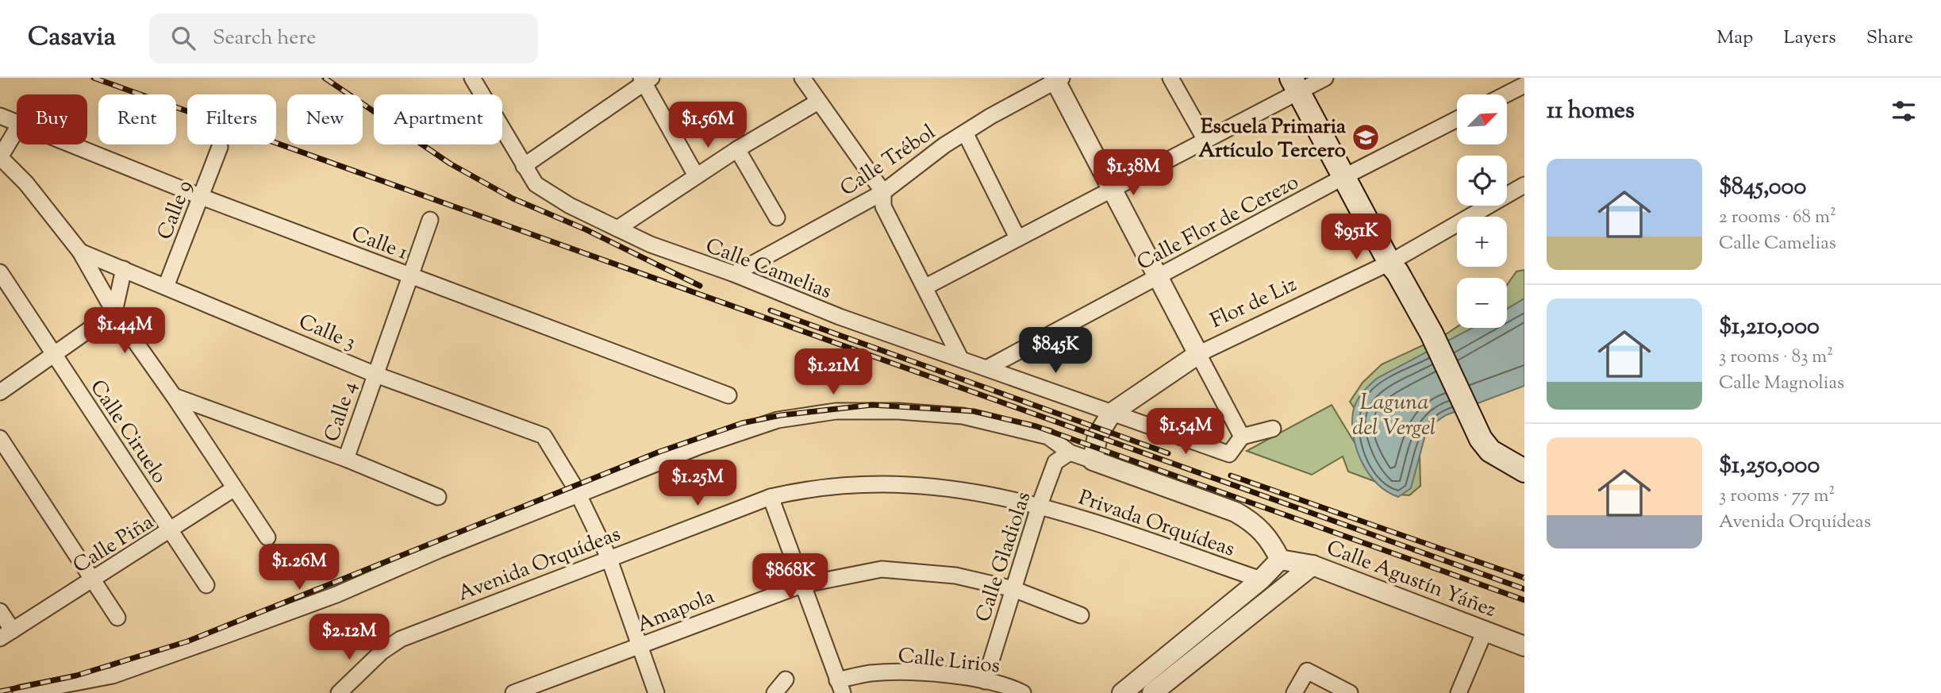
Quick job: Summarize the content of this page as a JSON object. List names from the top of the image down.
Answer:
{
  "streets": {
    "street": [
      "Calle Trébol",
      "Calle 9",
      "Calle Flor de Cerezo",
      "Calle 1",
      "Calle Camelias",
      "Flor de Liz",
      "Calle 3",
      "Calle 4",
      "Calle Ciruelo",
      "Privada Orquídeas",
      "Calle Piña",
      "Calle Gladiolas",
      "Avenida Orquídeas",
      "Calle Agustín Yáñez",
      "Amapola",
      "Calle Lirios"
    ]
  },
  "crossings": [
    ["Calle Trébol", "Calle Camelias"],
    ["Calle 9", "Calle 1"],
    ["Calle 9", "Calle 3"],
    ["Calle Flor de Cerezo", "Calle Camelias"],
    ["Calle 1", "Calle 4"],
    ["Calle Camelias", "Flor de Liz"],
    ["Calle 3", "Calle 4"],
    ["Calle 3", "Avenida Orquídeas"],
    ["Calle 3", "Amapola"],
    ["Calle Ciruelo", "Calle Piña"],
    ["Privada Orquídeas", "Calle Gladiolas"],
    ["Privada Orquídeas", "Avenida Orquídeas"],
    ["Calle Gladiolas", "Avenida Orquídeas"],
    ["Calle Gladiolas", "Amapola"],
    ["Calle Gladiolas", "Calle Lirios"]
  ],
  "water": ["Laguna del Vergel"],
  "places": {
    "school or university": ["Escuela Primaria Artículo Tercero"]
  },
  "north": "top right",
  "page": {
    "header": "Casavia",
    "search": "Search here",
    "nav": ["Map", "Layers", "Share"],
    "heading": "11 homes",
    "map_buttons": ["+", "−"],
    "chip": [
      "Buy",
      "Rent",
      "Filters",
      "New",
      "Apartment"
    ],
    "price": [
      "$1.56M",
      "$1.38M",
      "$951K",
      "$1.44M",
      "$845K",
      "$1.21M",
      "$1.54M",
      "$1.25M",
      "$1.26M",
      "$868K",
      "$2.12M"
    ],
    "list": [
      {
        "name": "$845,000",
        "note": "2 rooms · 68 m² · Calle Camelias"
      },
      {
        "name": "$1,210,000",
        "note": "3 rooms · 83 m² · Calle Magnolias"
      },
      {
        "name": "$1,250,000",
        "note": "3 rooms · 77 m² · Avenida Orquídeas"
      }
    ]
  }
}
